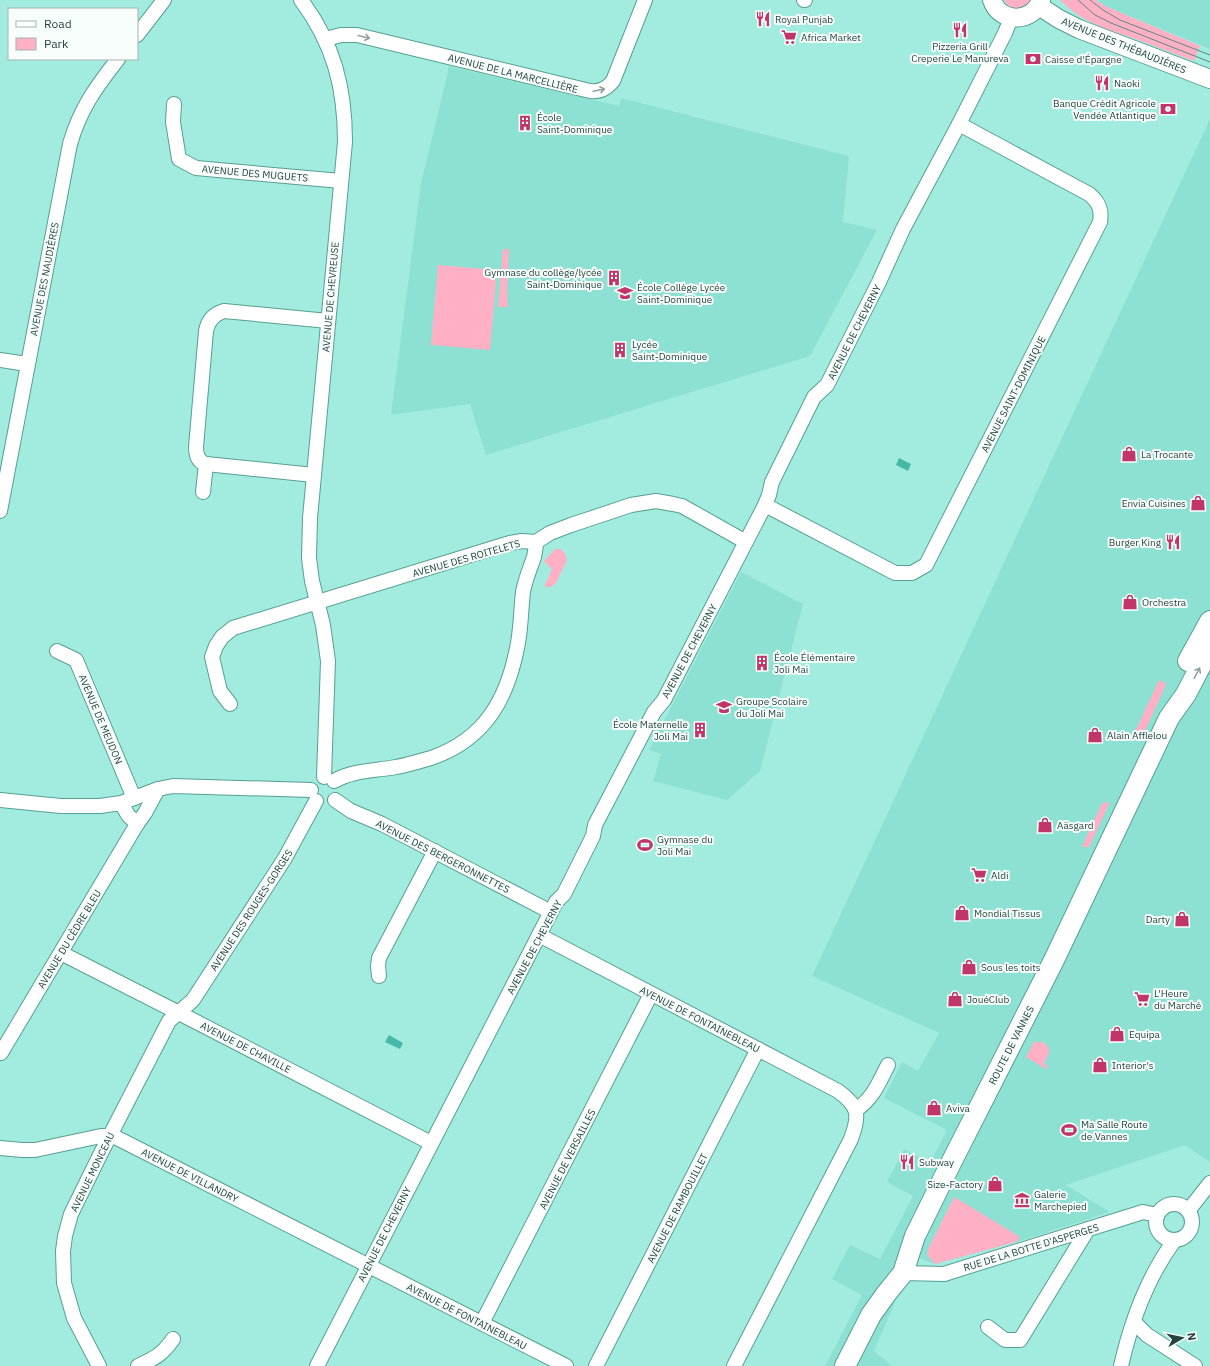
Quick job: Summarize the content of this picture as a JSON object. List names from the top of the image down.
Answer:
{
  "streets": {
    "main road": ["ROUTE DE VANNES"],
    "street": [
      "AVENUE DES THÉBAUDIÈRES",
      "AVENUE DE LA MARCELLIÈRE",
      "AVENUE DES MUGUETS",
      "AVENUE DES NAUDIÈRES",
      "AVENUE DE CHEVREUSE",
      "AVENUE DE CHEVERNY",
      "AVENUE SAINT-DOMINIQUE",
      "AVENUE DES ROITELETS",
      "AVENUE DE MEUDON",
      "AVENUE DES BERGERONNETTES",
      "AVENUE DES ROUGES-GORGES",
      "AVENUE DU CÈDRE BLEU",
      "AVENUE DE FONTAINEBLEAU",
      "AVENUE DE CHAVILLE",
      "AVENUE DE VERSAILLES",
      "AVENUE MONCEAU",
      "AVENUE DE VILLANDRY",
      "AVENUE DE RAMBOUILLET",
      "RUE DE LA BOTTE D'ASPERGES"
    ]
  },
  "crossings": [
    ["AVENUE DE LA MARCELLIÈRE", "AVENUE DE CHEVREUSE"],
    ["AVENUE DES MUGUETS", "AVENUE DE CHEVREUSE"],
    ["AVENUE DE CHEVREUSE", "AVENUE DES ROITELETS"],
    ["AVENUE DE CHEVERNY", "AVENUE SAINT-DOMINIQUE"],
    ["AVENUE DE CHEVERNY", "AVENUE DES BERGERONNETTES"],
    ["AVENUE DE CHEVERNY", "AVENUE DE FONTAINEBLEAU"],
    ["AVENUE DE CHEVERNY", "AVENUE DE CHAVILLE"],
    ["AVENUE DE CHEVERNY", "AVENUE DE VILLANDRY"],
    ["AVENUE DES BERGERONNETTES", "AVENUE DES ROUGES-GORGES"],
    ["AVENUE DES ROUGES-GORGES", "AVENUE DE CHAVILLE"],
    ["AVENUE DES ROUGES-GORGES", "AVENUE MONCEAU"],
    ["AVENUE DU CÈDRE BLEU", "AVENUE DE CHAVILLE"],
    ["AVENUE DE FONTAINEBLEAU", "AVENUE DE VERSAILLES"],
    ["AVENUE DE FONTAINEBLEAU", "AVENUE DE VILLANDRY"],
    ["AVENUE DE FONTAINEBLEAU", "AVENUE DE RAMBOUILLET"],
    ["ROUTE DE VANNES", "RUE DE LA BOTTE D'ASPERGES"],
    ["AVENUE DE CHAVILLE", "AVENUE MONCEAU"],
    ["AVENUE MONCEAU", "AVENUE DE VILLANDRY"]
  ],
  "one_way": ["AVENUE DE LA MARCELLIÈRE"],
  "places": {
    "restaurant": [
      "Royal Punjab",
      "Pizzeria Grill Creperie Le Manureva",
      "Naoki",
      "Burger King",
      "Subway"
    ],
    "supermarket": ["Africa Market", "Aldi", "L'Heure du Marché"],
    "bank": ["Caisse d'Épargne", "Banque Crédit Agricole Vendée Atlantique"],
    "building": [
      "École Saint-Dominique",
      "Gymnase du collège/lycée Saint-Dominique",
      "Lycée Saint-Dominique",
      "École Élémentaire Joli Mai",
      "École Maternelle Joli Mai"
    ],
    "school or university": ["École Collège Lycée Saint-Dominique", "Groupe Scolaire du Joli Mai"],
    "shop": [
      "La Trocante",
      "Envia Cuisines",
      "Orchestra",
      "Alain Afflelou",
      "Aäsgard",
      "Mondial Tissus",
      "Darty",
      "Sous les toits",
      "JouéClub",
      "Equipa",
      "Interior's",
      "Aviva",
      "Size-Factory"
    ],
    "sports": ["Gymnase du Joli Mai", "Ma Salle Route de Vannes"],
    "museum": ["Galerie Marchepied"]
  },
  "legend": ["Road", "Park"],
  "north": "right"
}
